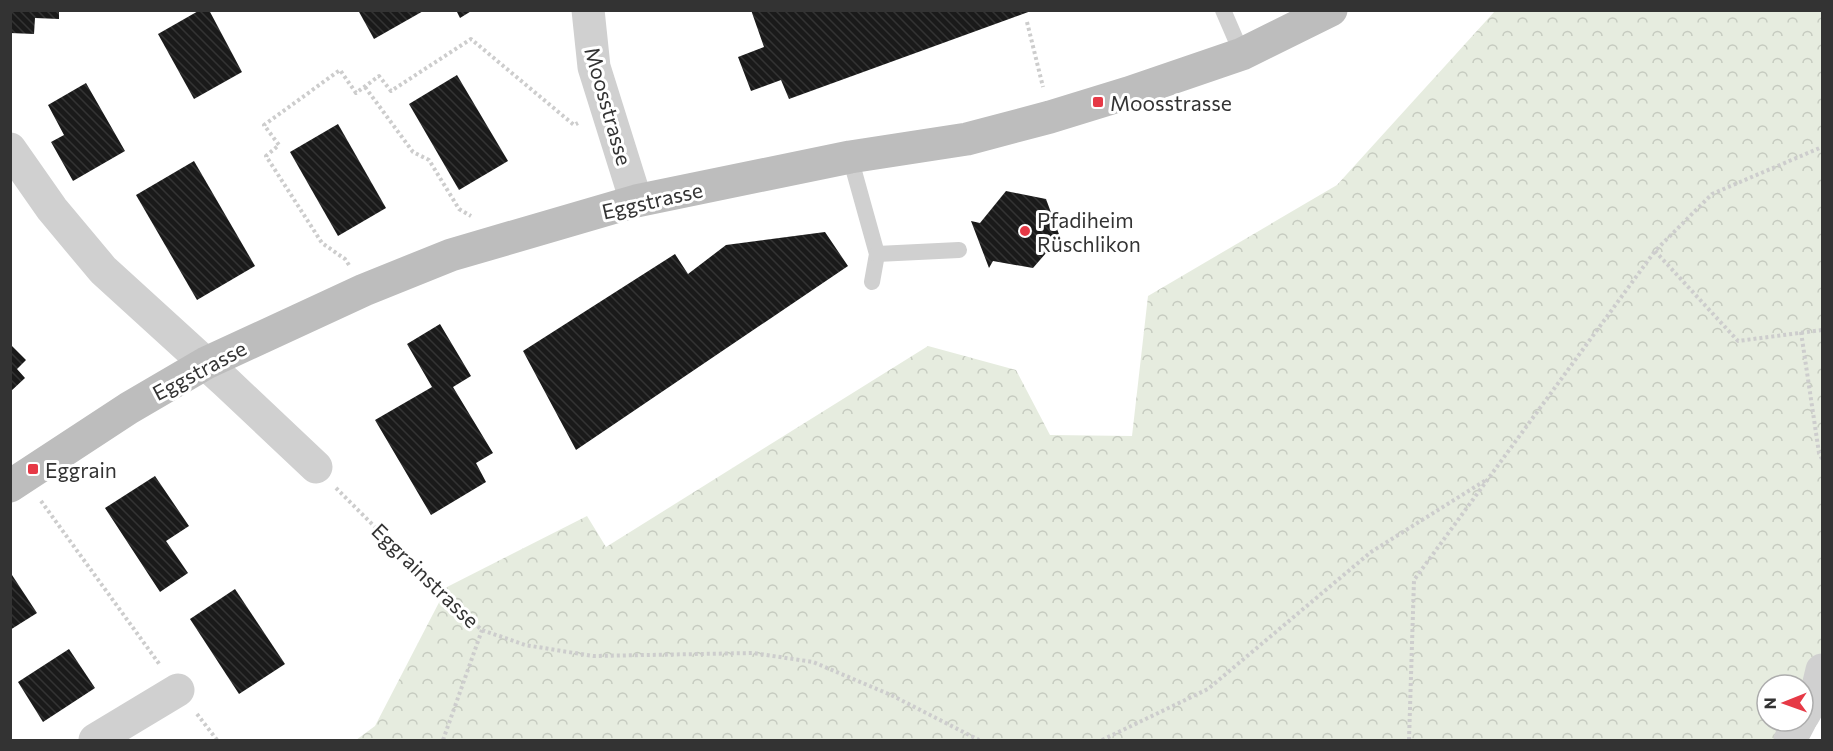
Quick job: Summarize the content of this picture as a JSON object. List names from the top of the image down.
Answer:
{
  "streets": {
    "main road": ["Eggstrasse"],
    "street": ["Moosstrasse"],
    "path": ["Eggrainstrasse"]
  },
  "crossings": [
    ["Moosstrasse", "Eggstrasse"]
  ],
  "places": {
    "transit": ["Moosstrasse", "Eggrain"],
    "other": ["Pfadiheim Rüschlikon"]
  },
  "north": "left"
}
